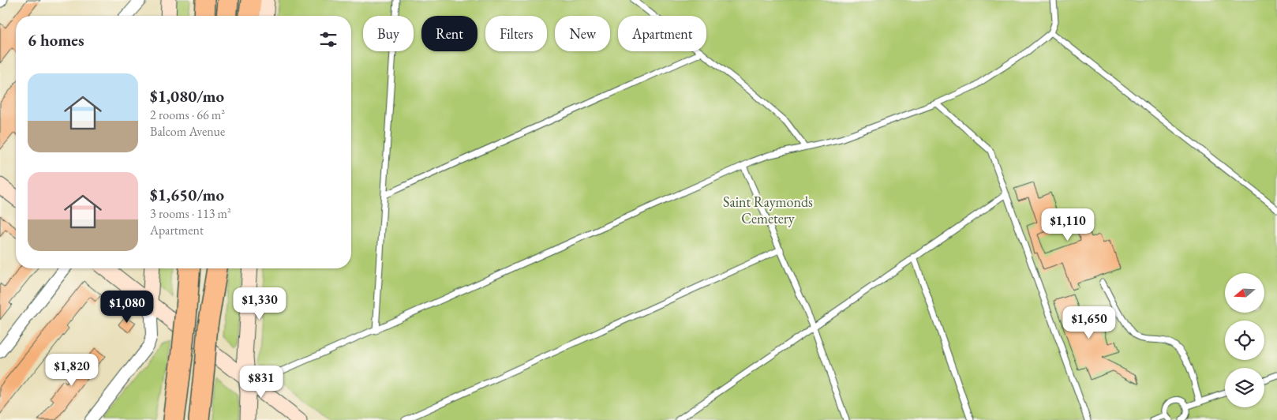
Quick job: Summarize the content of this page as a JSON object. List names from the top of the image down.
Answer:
{
  "parks": ["Saint Raymonds Cemetery"],
  "north": "left",
  "page": {
    "chip": [
      "Buy",
      "Rent",
      "Filters",
      "New",
      "Apartment"
    ],
    "heading": "6 homes",
    "list": [
      {
        "name": "$1,080/mo",
        "note": "2 rooms · 66 m² · Balcom Avenue"
      },
      {
        "name": "$1,650/mo",
        "note": "3 rooms · 113 m² · Apartment"
      }
    ],
    "price": [
      "$1,110",
      "$1,330",
      "$1,080",
      "$1,650",
      "$1,820",
      "$831"
    ]
  }
}
